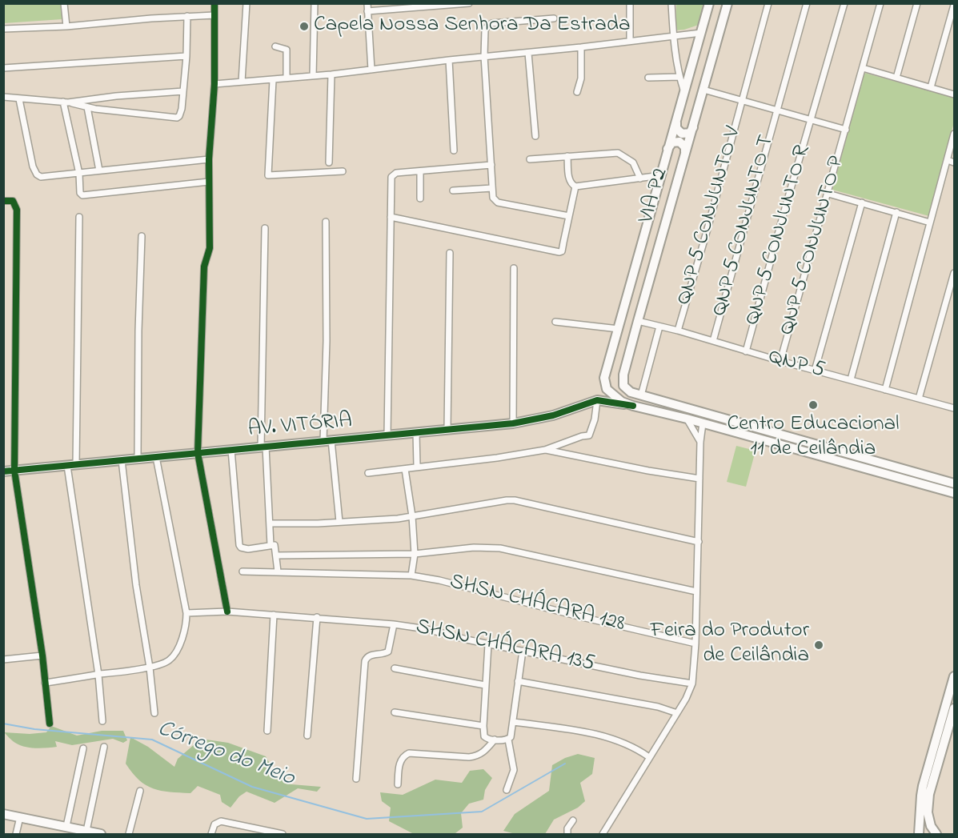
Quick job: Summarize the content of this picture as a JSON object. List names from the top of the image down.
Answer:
{
  "streets": {
    "main road": ["VIA P2", "AV. VITÓRIA"],
    "street": [
      "QNP 5 CONJUNTO V",
      "QNP 5 CONJUNTO T",
      "QNP 5 CONJUNTO R",
      "QNP 5 CONJUNTO P",
      "QNP 5",
      "SHSN CHÁCARA 128",
      "SHSN CHÁCARA 135"
    ]
  },
  "crossings": [
    ["VIA P2", "QNP 5"],
    ["QNP 5 CONJUNTO V", "QNP 5"],
    ["QNP 5 CONJUNTO T", "QNP 5"],
    ["QNP 5 CONJUNTO R", "QNP 5"],
    ["QNP 5 CONJUNTO P", "QNP 5"]
  ],
  "water": ["Córrego do Meio"],
  "places": ["Capela Nossa Senhora Da Estrada", "Centro Educacional 11 de Ceilândia", "Feira do Produtor de Ceilândia"]
}
